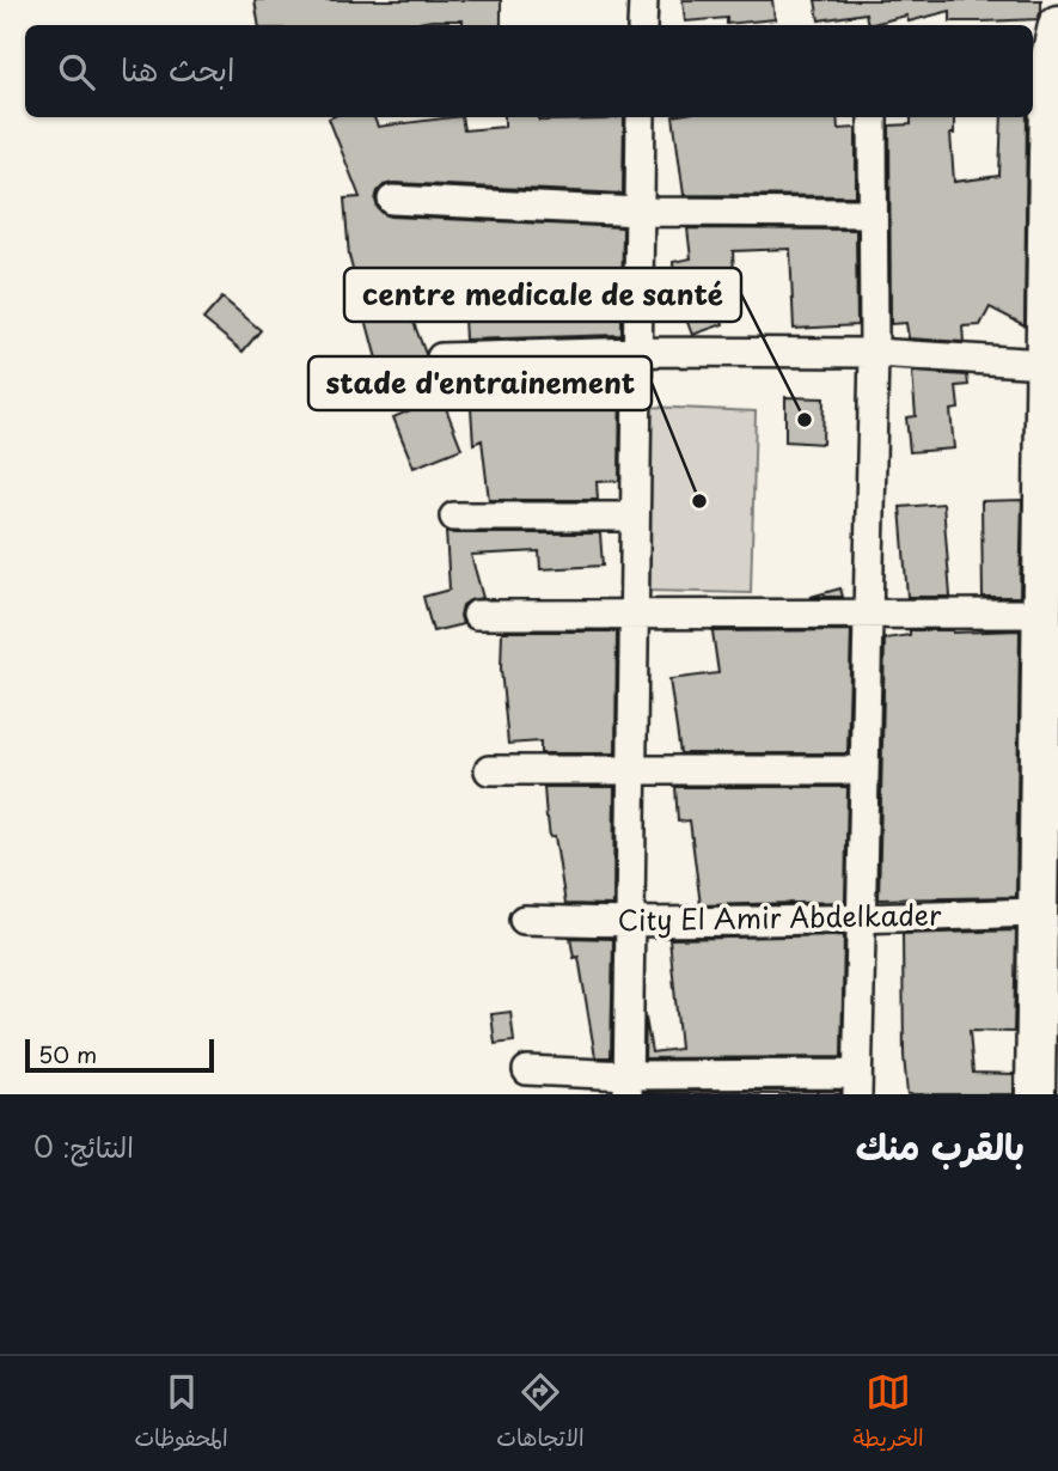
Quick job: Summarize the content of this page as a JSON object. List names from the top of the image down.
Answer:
{
  "streets": {
    "street": ["City El Amir Abdelkader"]
  },
  "places": ["centre medicale de santé", "stade d'entrainement"],
  "scale_bar": "50 m",
  "page": {
    "search": "ابحث هنا",
    "scale": "50 m",
    "heading": ["بالقرب منك", "النتائج: 0"],
    "nav": ["الخريطة", "الاتجاهات", "المحفوظات"]
  }
}
